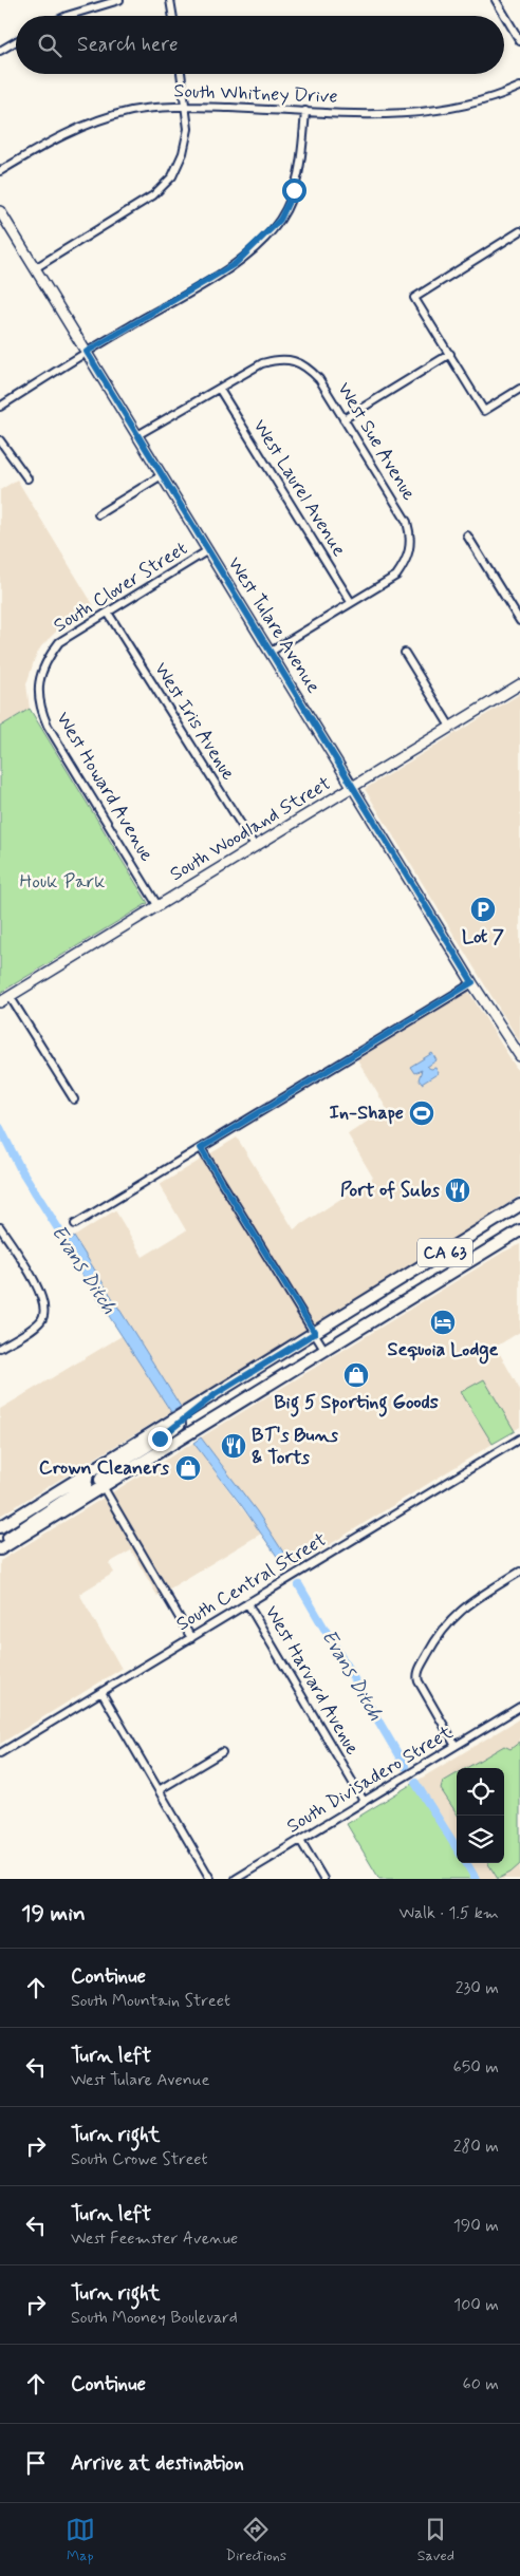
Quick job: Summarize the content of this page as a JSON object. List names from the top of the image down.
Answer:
{
  "streets": {
    "main road": ["CA 63"],
    "street": [
      "South Whitney Drive",
      "West Sue Avenue",
      "West Laurel Avenue",
      "South Clover Street",
      "West Tulare Avenue",
      "West Iris Avenue",
      "West Howard Avenue",
      "South Woodland Street",
      "South Central Street",
      "West Harvard Avenue",
      "South Divisadero Street"
    ]
  },
  "crossings": [
    ["West Sue Avenue", "West Laurel Avenue"],
    ["South Clover Street", "West Tulare Avenue"],
    ["South Clover Street", "West Iris Avenue"],
    ["South Clover Street", "West Howard Avenue"],
    ["West Tulare Avenue", "South Woodland Street"],
    ["West Iris Avenue", "South Woodland Street"],
    ["West Howard Avenue", "South Woodland Street"],
    ["South Central Street", "West Harvard Avenue"],
    ["West Harvard Avenue", "South Divisadero Street"]
  ],
  "water": ["Evans Ditch"],
  "parks": ["Houk Park"],
  "places": {
    "parking": ["Lot 7"],
    "sports": ["In-Shape"],
    "restaurant": ["Port of Subs", "BT's Buns & Torts"],
    "hotel": ["Sequoia Lodge"],
    "shop": ["Big 5 Sporting Goods", "Crown Cleaners"]
  },
  "page": {
    "search": "Search here",
    "heading": ["19 min", "Walk · 1.5 km"],
    "list": [
      ["Continue", "South Mountain Street", "230 m"],
      ["Turn left", "West Tulare Avenue", "650 m"],
      ["Turn right", "South Crowe Street", "280 m"],
      ["Turn left", "West Feemster Avenue", "190 m"],
      ["Turn right", "South Mooney Boulevard", "100 m"],
      ["Continue", "60 m"],
      "Arrive at destination"
    ],
    "nav": ["Map", "Directions", "Saved"]
  }
}
